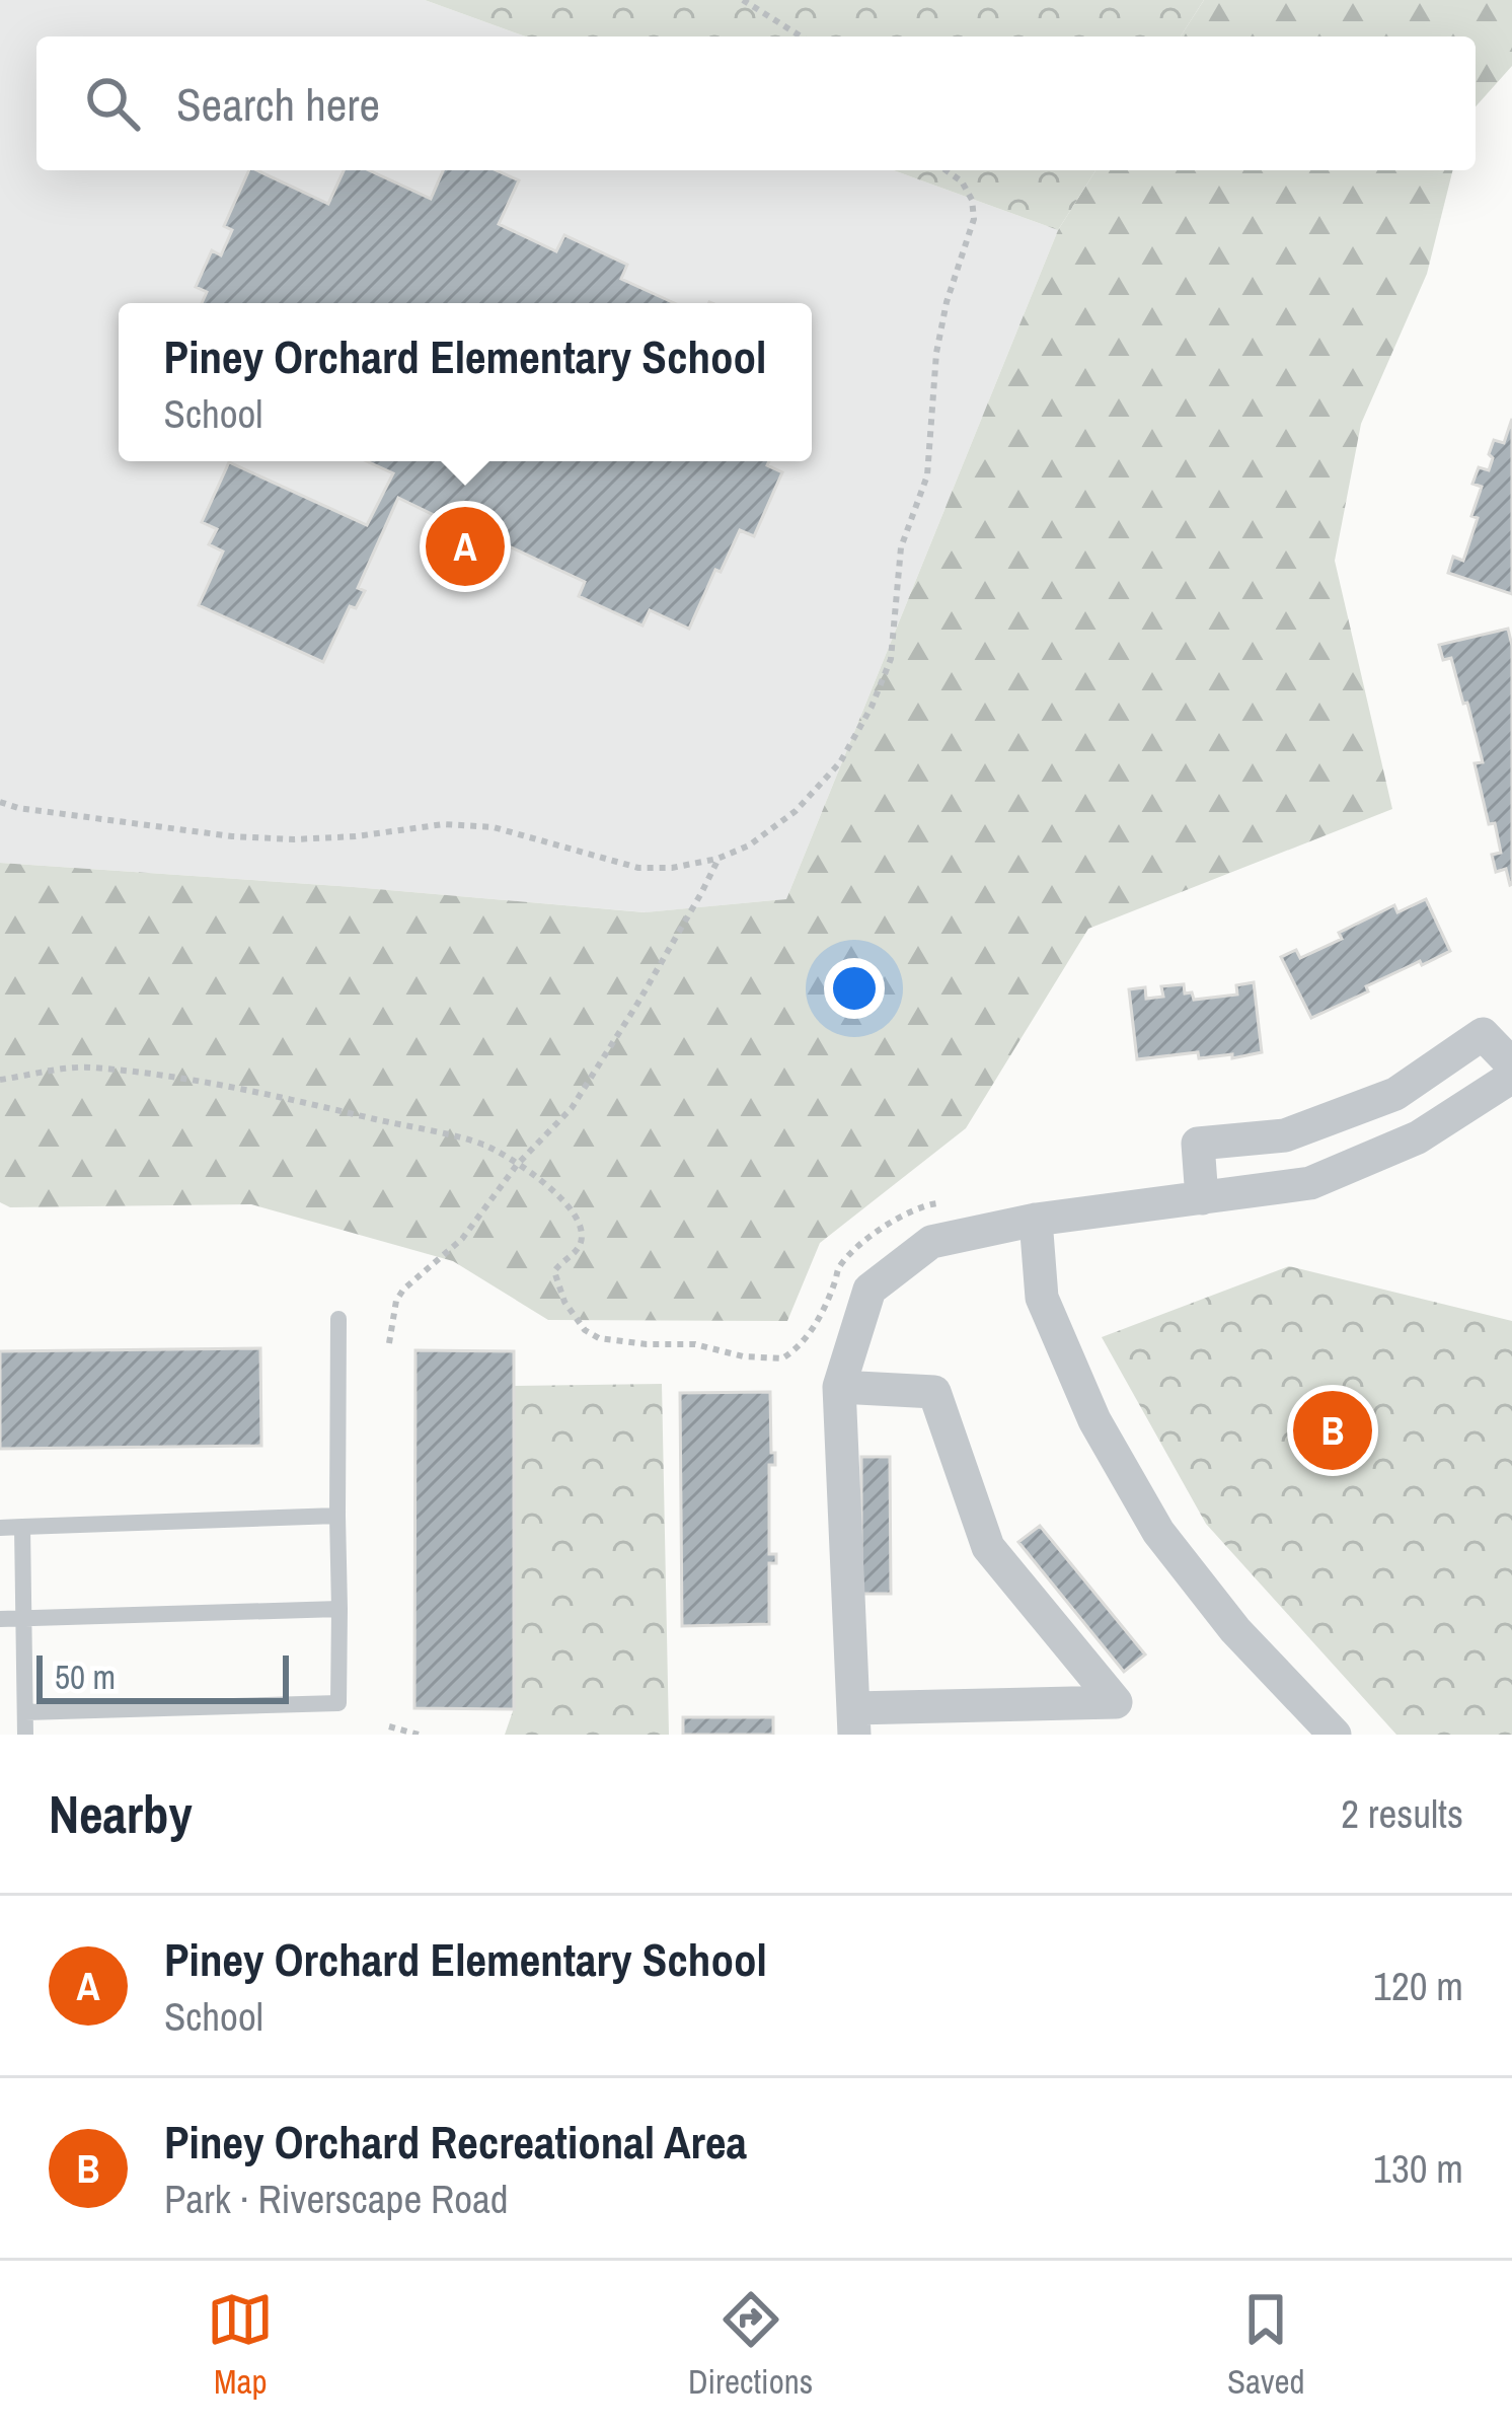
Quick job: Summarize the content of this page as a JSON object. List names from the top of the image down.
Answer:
{
  "scale_bar": "50 m",
  "page": {
    "search": "Search here",
    "popup": ["Piney Orchard Elementary School", "School"],
    "pins": ["A", "B"],
    "scale": "50 m",
    "heading": ["Nearby", "2 results"],
    "list": [
      {
        "mark": "A",
        "name": "Piney Orchard Elementary School",
        "note": "School",
        "value": "120 m"
      },
      {
        "mark": "B",
        "name": "Piney Orchard Recreational Area",
        "note": "Park · Riverscape Road",
        "value": "130 m"
      }
    ],
    "nav": ["Map", "Directions", "Saved"]
  }
}
